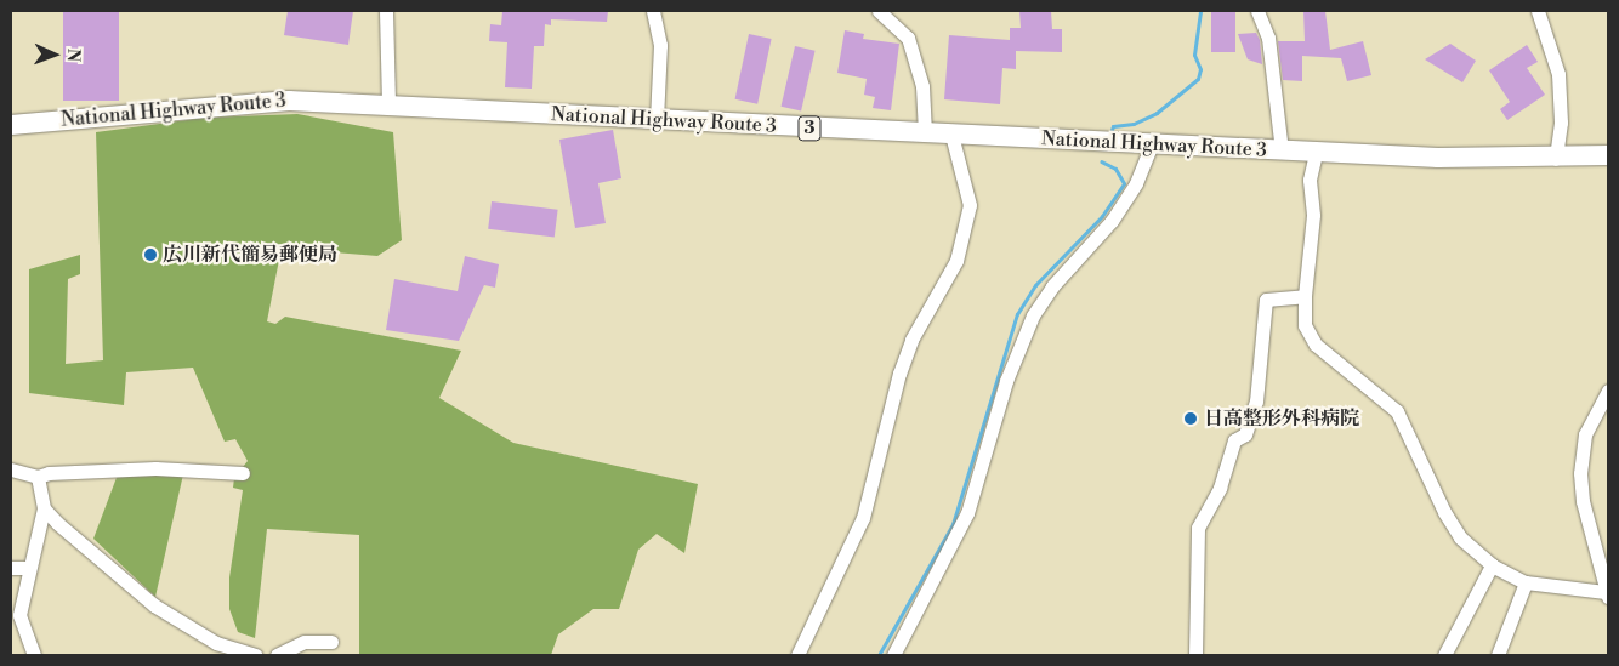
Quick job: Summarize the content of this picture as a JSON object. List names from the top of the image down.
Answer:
{
  "streets": {
    "highway": ["National Highway Route 3", "3"]
  },
  "places": ["広川新代簡易郵便局", "日高整形外科病院"],
  "north": "right"
}
